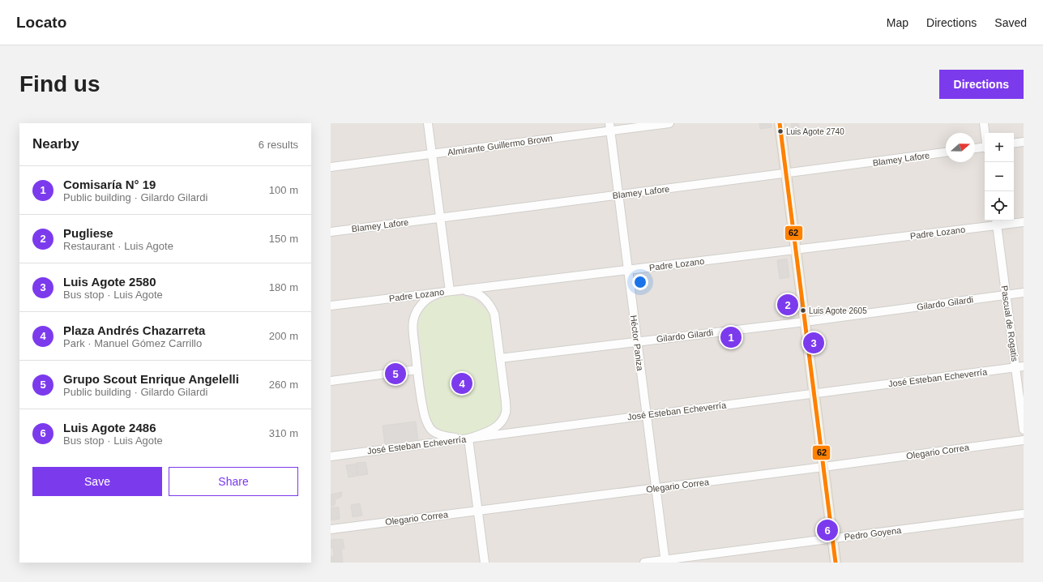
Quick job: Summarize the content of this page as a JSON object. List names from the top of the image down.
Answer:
{
  "streets": {
    "street": [
      "Almirante Guillermo Brown",
      "Blamey Lafore",
      "Padre Lozano",
      "Gilardo Gilardi",
      "Pascual de Rogatis",
      "Héctor Paniza",
      "José Esteban Echeverría",
      "Olegario Correa",
      "Pedro Goyena"
    ]
  },
  "crossings": [
    ["Almirante Guillermo Brown", "Héctor Paniza"],
    ["Blamey Lafore", "Héctor Paniza"],
    ["Padre Lozano", "Pascual de Rogatis"],
    ["Padre Lozano", "Héctor Paniza"],
    ["Gilardo Gilardi", "Pascual de Rogatis"],
    ["Gilardo Gilardi", "Héctor Paniza"],
    ["Pascual de Rogatis", "José Esteban Echeverría"],
    ["Héctor Paniza", "José Esteban Echeverría"],
    ["Héctor Paniza", "Olegario Correa"],
    ["Héctor Paniza", "Pedro Goyena"]
  ],
  "places": ["Luis Agote 2740", "Luis Agote 2605"],
  "lines": ["transit line 62"],
  "north": "right",
  "page": {
    "header": "Locato",
    "nav": ["Map", "Directions", "Saved"],
    "buttons": [
      "Directions",
      ["Save", "Share"]
    ],
    "title": "Find us",
    "heading": ["Nearby", "6 results"],
    "map_buttons": ["+", "−"],
    "list": [
      {
        "mark": "1",
        "name": "Comisaría N° 19",
        "note": "Public building · Gilardo Gilardi",
        "value": "100 m"
      },
      {
        "mark": "2",
        "name": "Pugliese",
        "note": "Restaurant · Luis Agote",
        "value": "150 m"
      },
      {
        "mark": "3",
        "name": "Luis Agote 2580",
        "note": "Bus stop · Luis Agote",
        "value": "180 m"
      },
      {
        "mark": "4",
        "name": "Plaza Andrés Chazarreta",
        "note": "Park · Manuel Gómez Carrillo",
        "value": "200 m"
      },
      {
        "mark": "5",
        "name": "Grupo Scout Enrique Angelelli",
        "note": "Public building · Gilardo Gilardi",
        "value": "260 m"
      },
      {
        "mark": "6",
        "name": "Luis Agote 2486",
        "note": "Bus stop · Luis Agote",
        "value": "310 m"
      }
    ],
    "pins": [
      "2",
      "1",
      "3",
      "5",
      "4",
      "6"
    ]
  }
}
